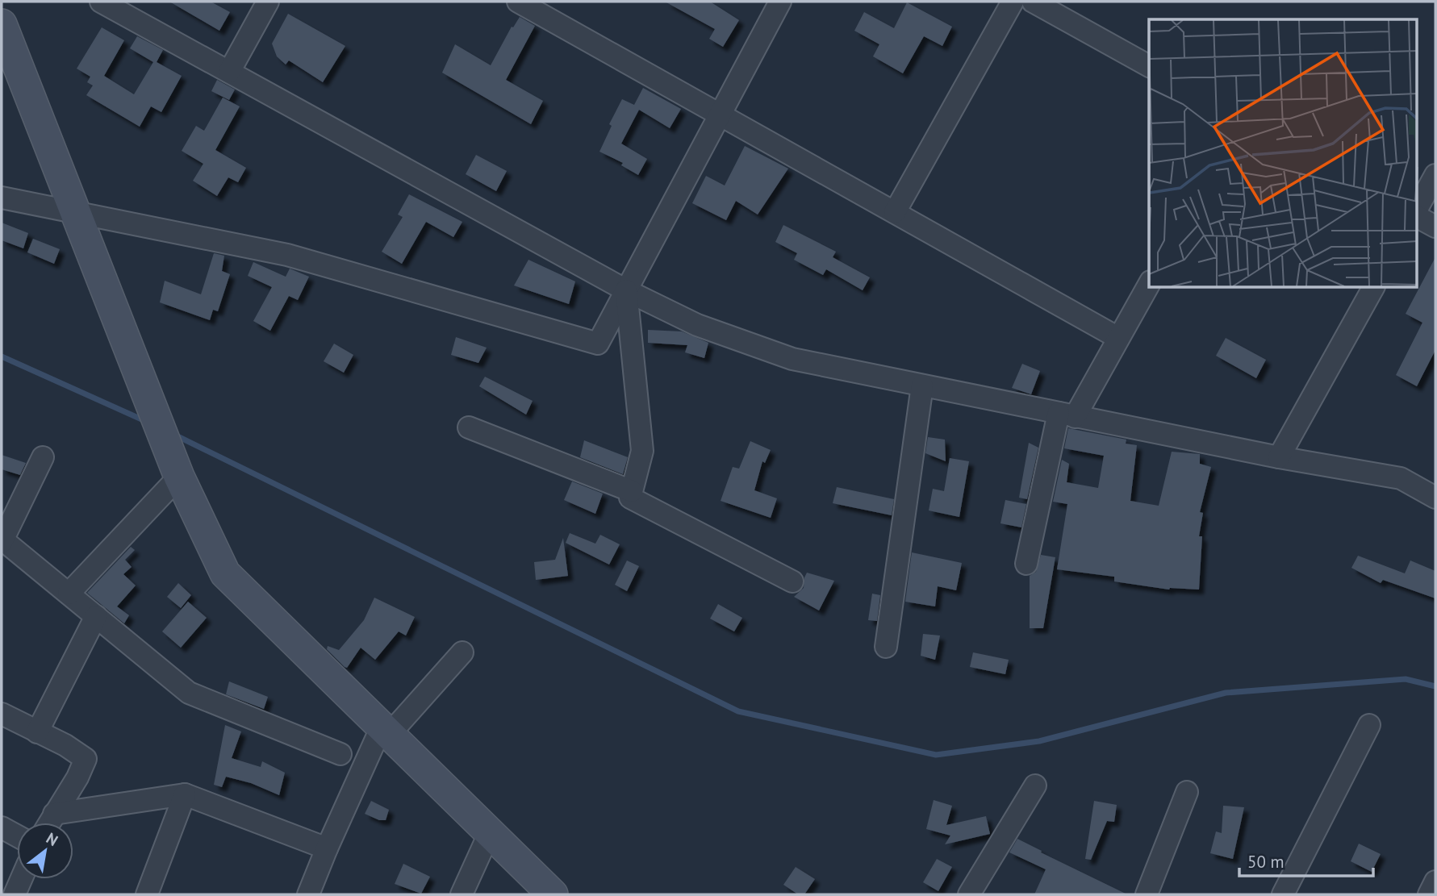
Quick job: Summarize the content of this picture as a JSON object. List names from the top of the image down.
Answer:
{
  "scale_bar": "50 m",
  "north": "top right"
}
